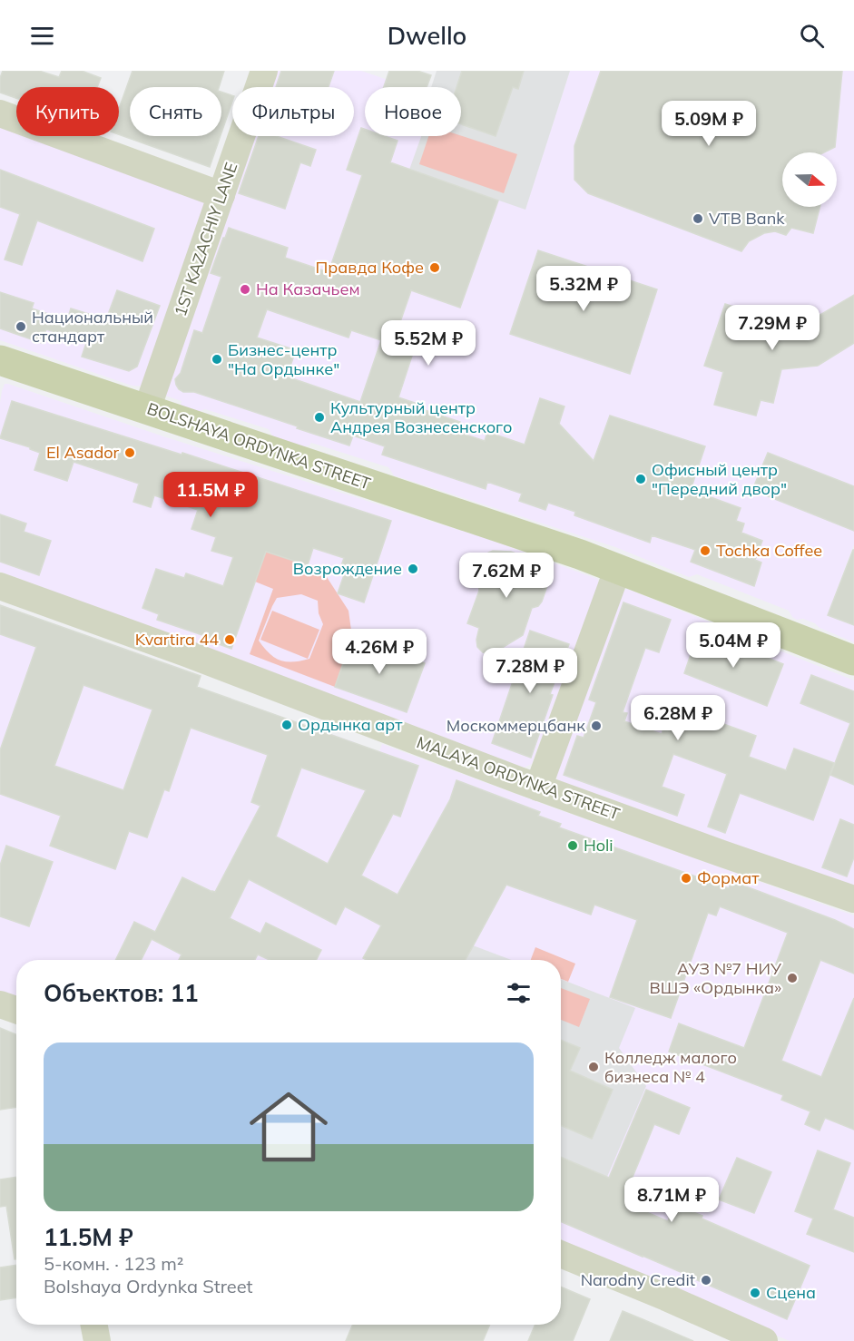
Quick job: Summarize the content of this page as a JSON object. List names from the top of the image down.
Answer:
{
  "streets": {
    "main road": ["BOLSHAYA ORDYNKA STREET"],
    "street": ["1ST KAZACHIY LANE", "MALAYA ORDYNKA STREET"]
  },
  "crossings": [
    ["1ST KAZACHIY LANE", "BOLSHAYA ORDYNKA STREET"]
  ],
  "places": [
    "VTB Bank",
    "Правда Кофе",
    "На Казачьем",
    "Национальный стандарт",
    "Бизнес-центр \"На Ордынке\"",
    "Культурный центр Андрея Вознесенского",
    "El Asador",
    "Офисный центр \"Передний двор\"",
    "Tochka Coffee",
    "Возрождение",
    "Kvartira 44",
    "Ордынка арт",
    "Москоммерцбанк",
    "Holi",
    "Формат",
    "АУЗ №7 НИУ ВШЭ «Ордынка»",
    "Колледж малого бизнеса № 4",
    "Narodny Credit",
    "Сцена"
  ],
  "north": "right",
  "page": {
    "header": "Dwello",
    "chip": [
      "Купить",
      "Снять",
      "Фильтры",
      "Новое"
    ],
    "price": [
      "5.09M ₽",
      "5.32M ₽",
      "7.29M ₽",
      "5.52M ₽",
      "11.5M ₽",
      "7.62M ₽",
      "5.04M ₽",
      "4.26M ₽",
      "7.28M ₽",
      "6.28M ₽",
      "8.71M ₽"
    ],
    "heading": "Объектов: 11",
    "list": [
      {
        "name": "11.5M ₽",
        "note": "5-комн. · 123 m² · Bolshaya Ordynka Street"
      }
    ]
  }
}
